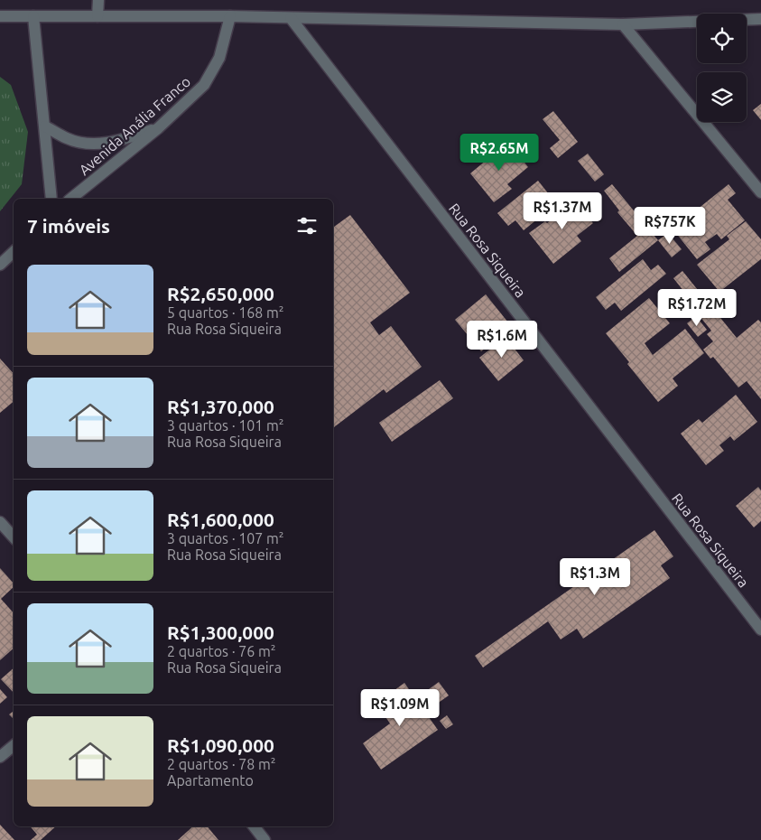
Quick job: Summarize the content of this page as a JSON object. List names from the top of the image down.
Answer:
{
  "streets": {
    "street": ["Avenida Anália Franco", "Rua Rosa Siqueira"]
  },
  "page": {
    "price": [
      "R$2.65M",
      "R$1.37M",
      "R$757K",
      "R$1.72M",
      "R$1.6M",
      "R$1.3M",
      "R$1.09M"
    ],
    "heading": "7 imóveis",
    "list": [
      {
        "name": "R$2,650,000",
        "note": "5 quartos · 168 m² · Rua Rosa Siqueira"
      },
      {
        "name": "R$1,370,000",
        "note": "3 quartos · 101 m² · Rua Rosa Siqueira"
      },
      {
        "name": "R$1,600,000",
        "note": "3 quartos · 107 m² · Rua Rosa Siqueira"
      },
      {
        "name": "R$1,300,000",
        "note": "2 quartos · 76 m² · Rua Rosa Siqueira"
      },
      {
        "name": "R$1,090,000",
        "note": "2 quartos · 78 m² · Apartamento"
      }
    ]
  }
}
